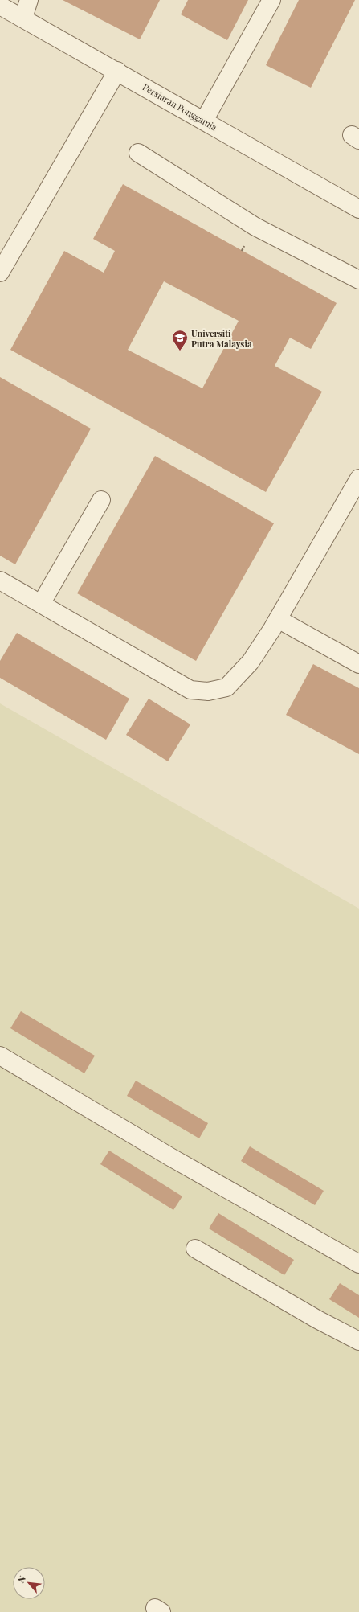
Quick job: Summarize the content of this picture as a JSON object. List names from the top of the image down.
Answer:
{
  "streets": {
    "street": ["Persiaran Ponggamia"]
  },
  "places": {
    "school or university": ["Universiti Putra Malaysia"]
  },
  "north": "top left"
}
